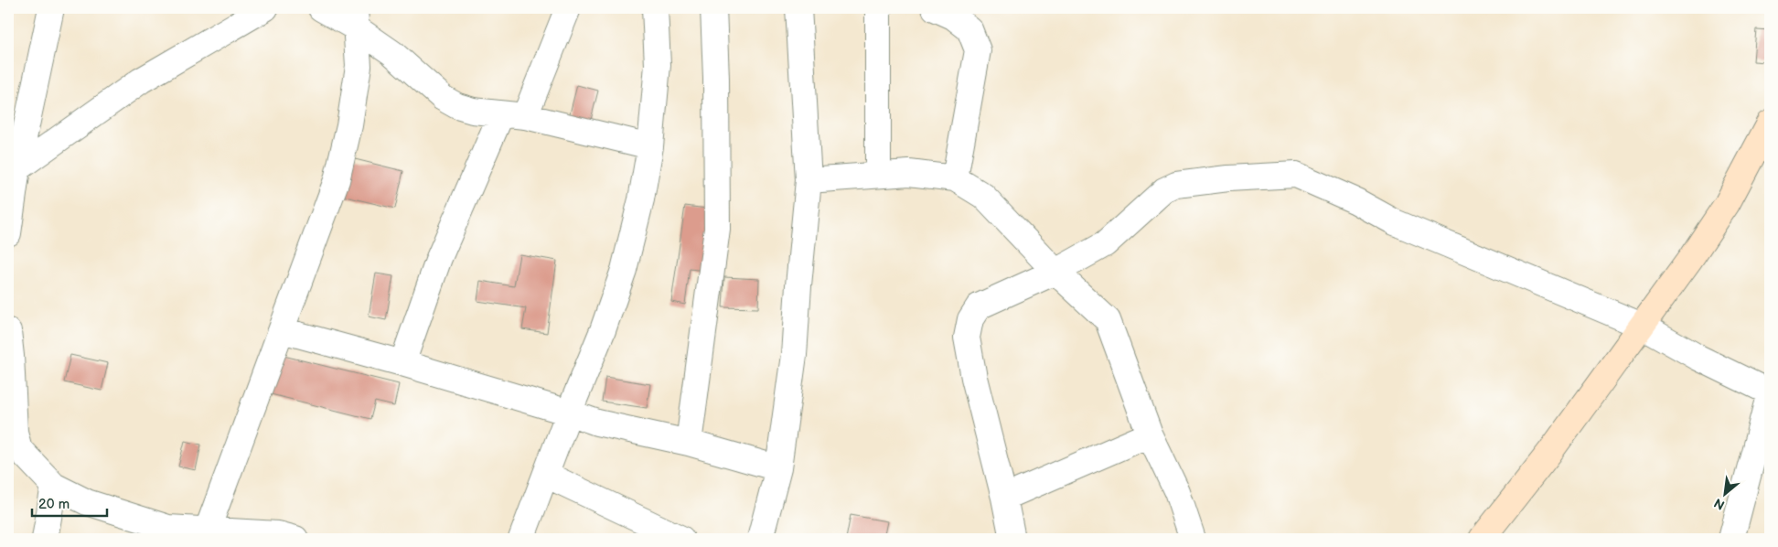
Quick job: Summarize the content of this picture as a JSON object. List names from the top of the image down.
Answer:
{
  "scale_bar": "20 m",
  "north": "bottom left"
}
